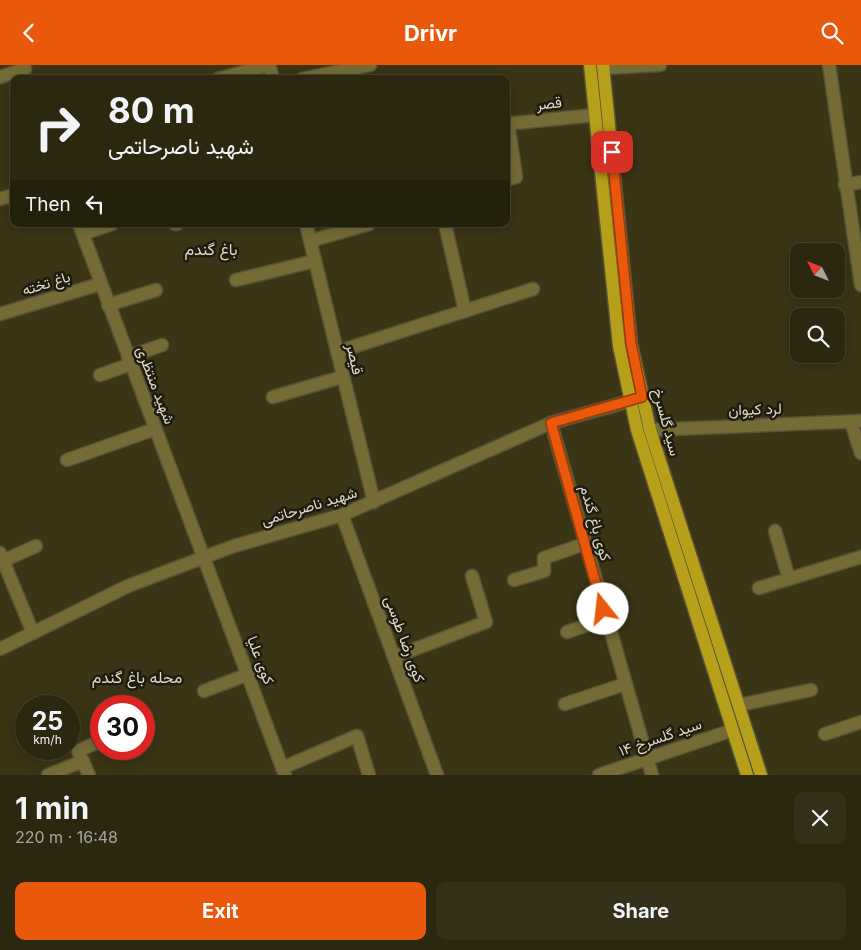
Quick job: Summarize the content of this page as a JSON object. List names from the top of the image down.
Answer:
{
  "streets": {
    "main road": ["سید گلسرخ"],
    "street": [
      "قصر",
      "باغ تخته",
      "قیصر",
      "شهید منتظری",
      "لرد کیوان",
      "شهید ناصرحاتمی",
      "کوی باغ گندم",
      "کوی رضا طوسی",
      "کوی علیا",
      "سید گلسرخ ۱۴"
    ]
  },
  "crossings": [
    ["قصر", "سید گلسرخ"],
    ["باغ تخته", "شهید منتظری"],
    ["قیصر", "شهید ناصرحاتمی"],
    ["شهید منتظری", "شهید ناصرحاتمی"],
    ["شهید منتظری", "کوی علیا"],
    ["لرد کیوان", "سید گلسرخ"],
    ["سید گلسرخ", "شهید ناصرحاتمی"],
    ["سید گلسرخ", "سید گلسرخ ۱۴"],
    ["شهید ناصرحاتمی", "کوی باغ گندم"],
    ["شهید ناصرحاتمی", "کوی رضا طوسی"],
    ["شهید ناصرحاتمی", "کوی علیا"],
    ["کوی باغ گندم", "سید گلسرخ ۱۴"]
  ],
  "districts": ["باغ گندم", "محله باغ گندم"],
  "north": "top left",
  "page": {
    "header": "Drivr",
    "turn": ["80 m", "شهید ناصرحاتمی"],
    "then": "Then",
    "speed": "25 km/h",
    "limit": "30",
    "heading": ["1 min", "220 m · 16:48"],
    "buttons": ["Exit", "Share"]
  }
}
